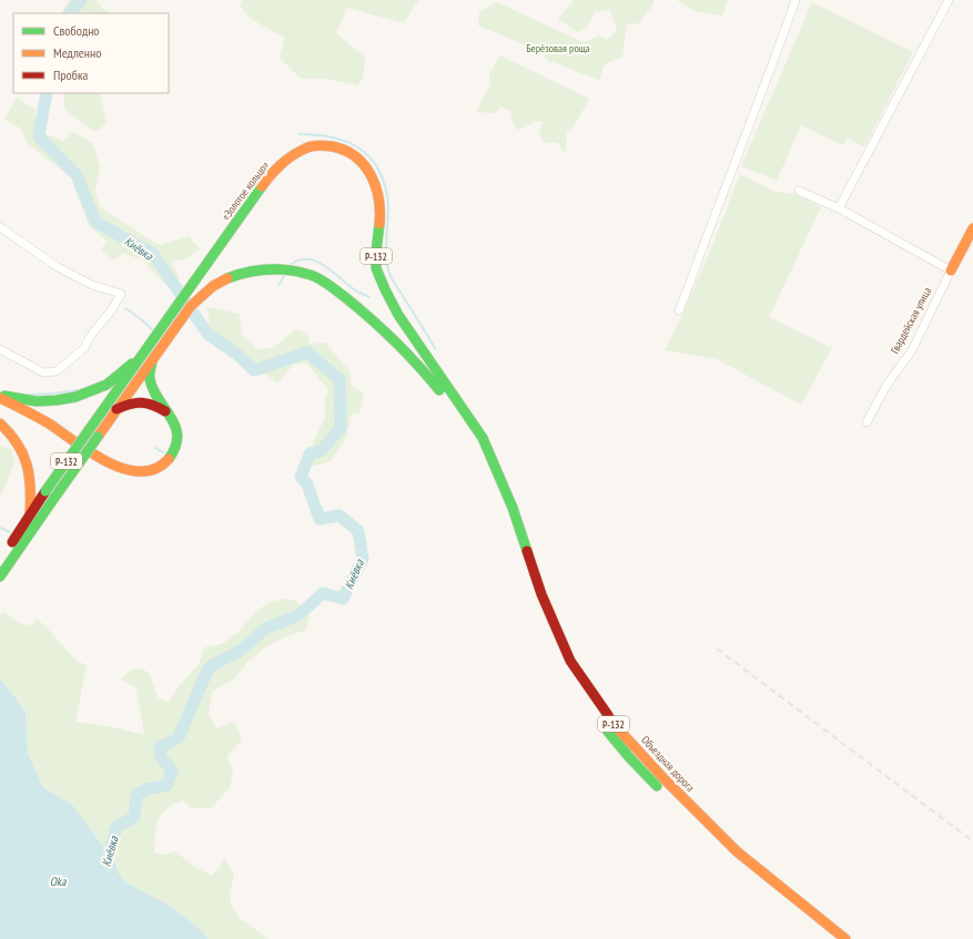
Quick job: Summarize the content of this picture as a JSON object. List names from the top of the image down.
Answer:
{
  "streets": {
    "main road": [
      "«Золотое кольцо»",
      "Р-132",
      "Гвардейская улица",
      "Объездная дорога"
    ]
  },
  "crossings": [
    ["«Золотое кольцо»", "Р-132"],
    ["«Золотое кольцо»", "Объездная дорога"]
  ],
  "water": ["Киёвка", "Oka"],
  "parks": ["Берёзовая роща"],
  "legend": ["Свободно", "Медленно", "Пробка"]
}
